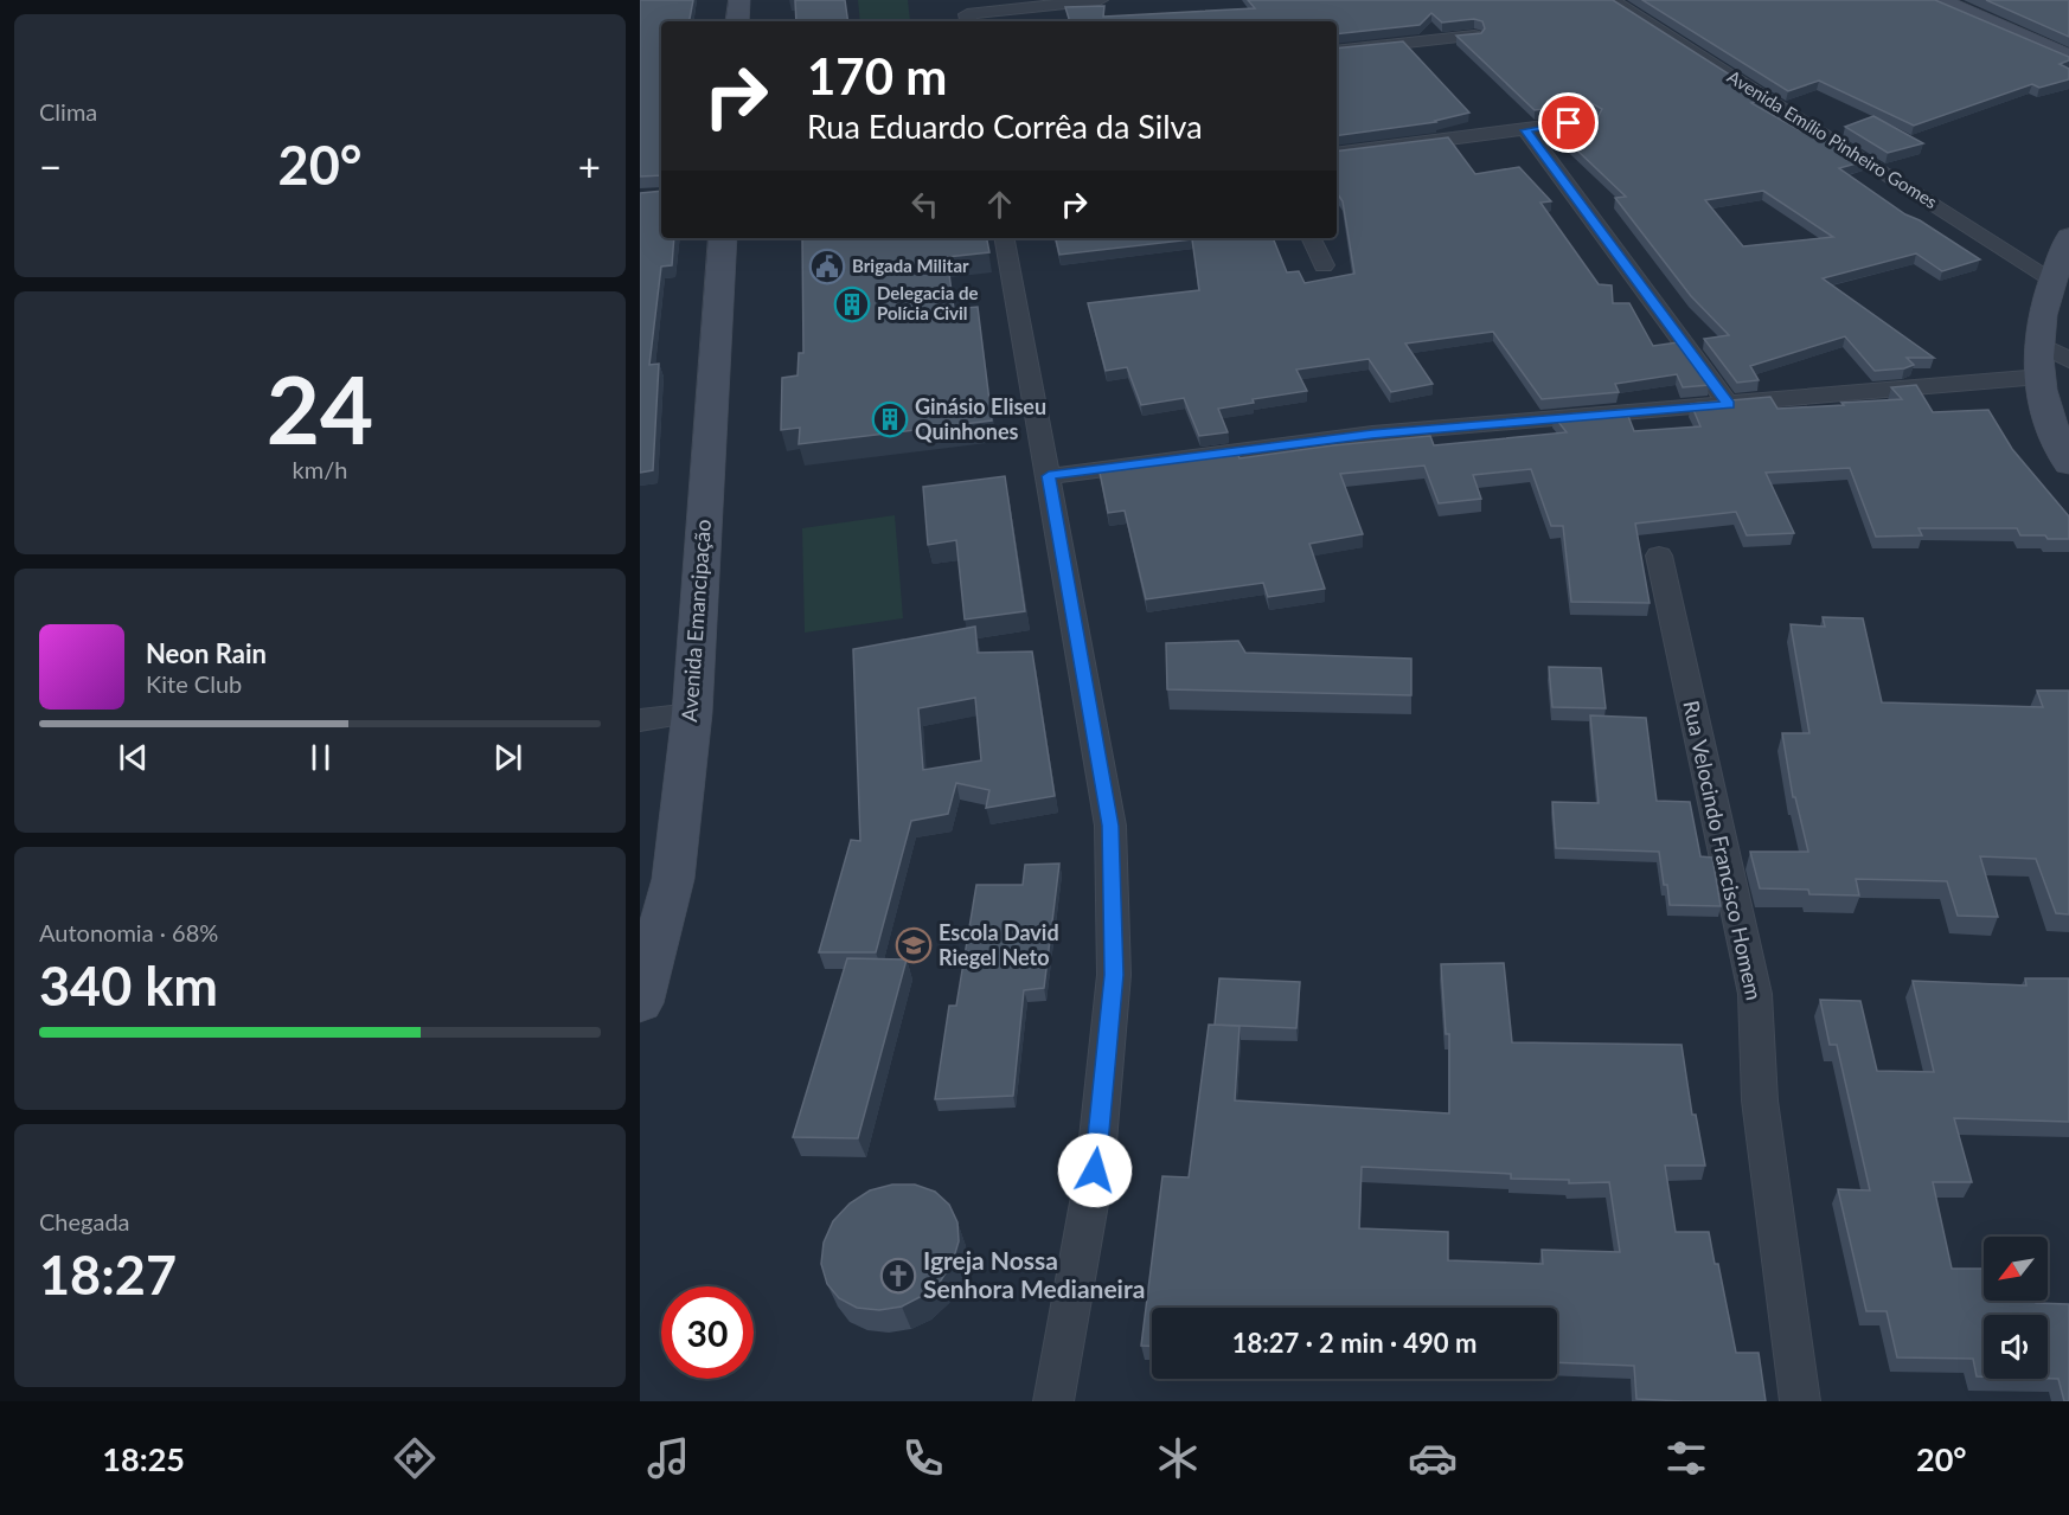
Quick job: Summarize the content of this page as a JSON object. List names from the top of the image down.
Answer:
{
  "streets": {
    "main road": ["Avenida Emancipação"],
    "street": ["Avenida Emílio Pinheiro Gomes", "Rua Velocindo Francisco Homem"]
  },
  "places": {
    "public building": ["Brigada Militar"],
    "building": ["Delegacia de Polícia Civil", "Ginásio Eliseu Quinhones"],
    "school or university": ["Escola David Riegel Neto"],
    "church": ["Igreja Nossa Senhora Medianeira"]
  },
  "north": "bottom left",
  "page": {
    "tile": [
      "Clima",
      ["24", "km/h"],
      ["Autonomia · 68%", "340 km"],
      ["Chegada", "18:27"]
    ],
    "turn": ["170 m", "Rua Eduardo Corrêa da Silva"],
    "heat": ["−", "20°", "+"],
    "song": ["Neon Rain", "Kite Club"],
    "limit": "30",
    "trip": "18:27 · 2 min · 490 m",
    "tabs": ["18:25", "20°"]
  }
}
